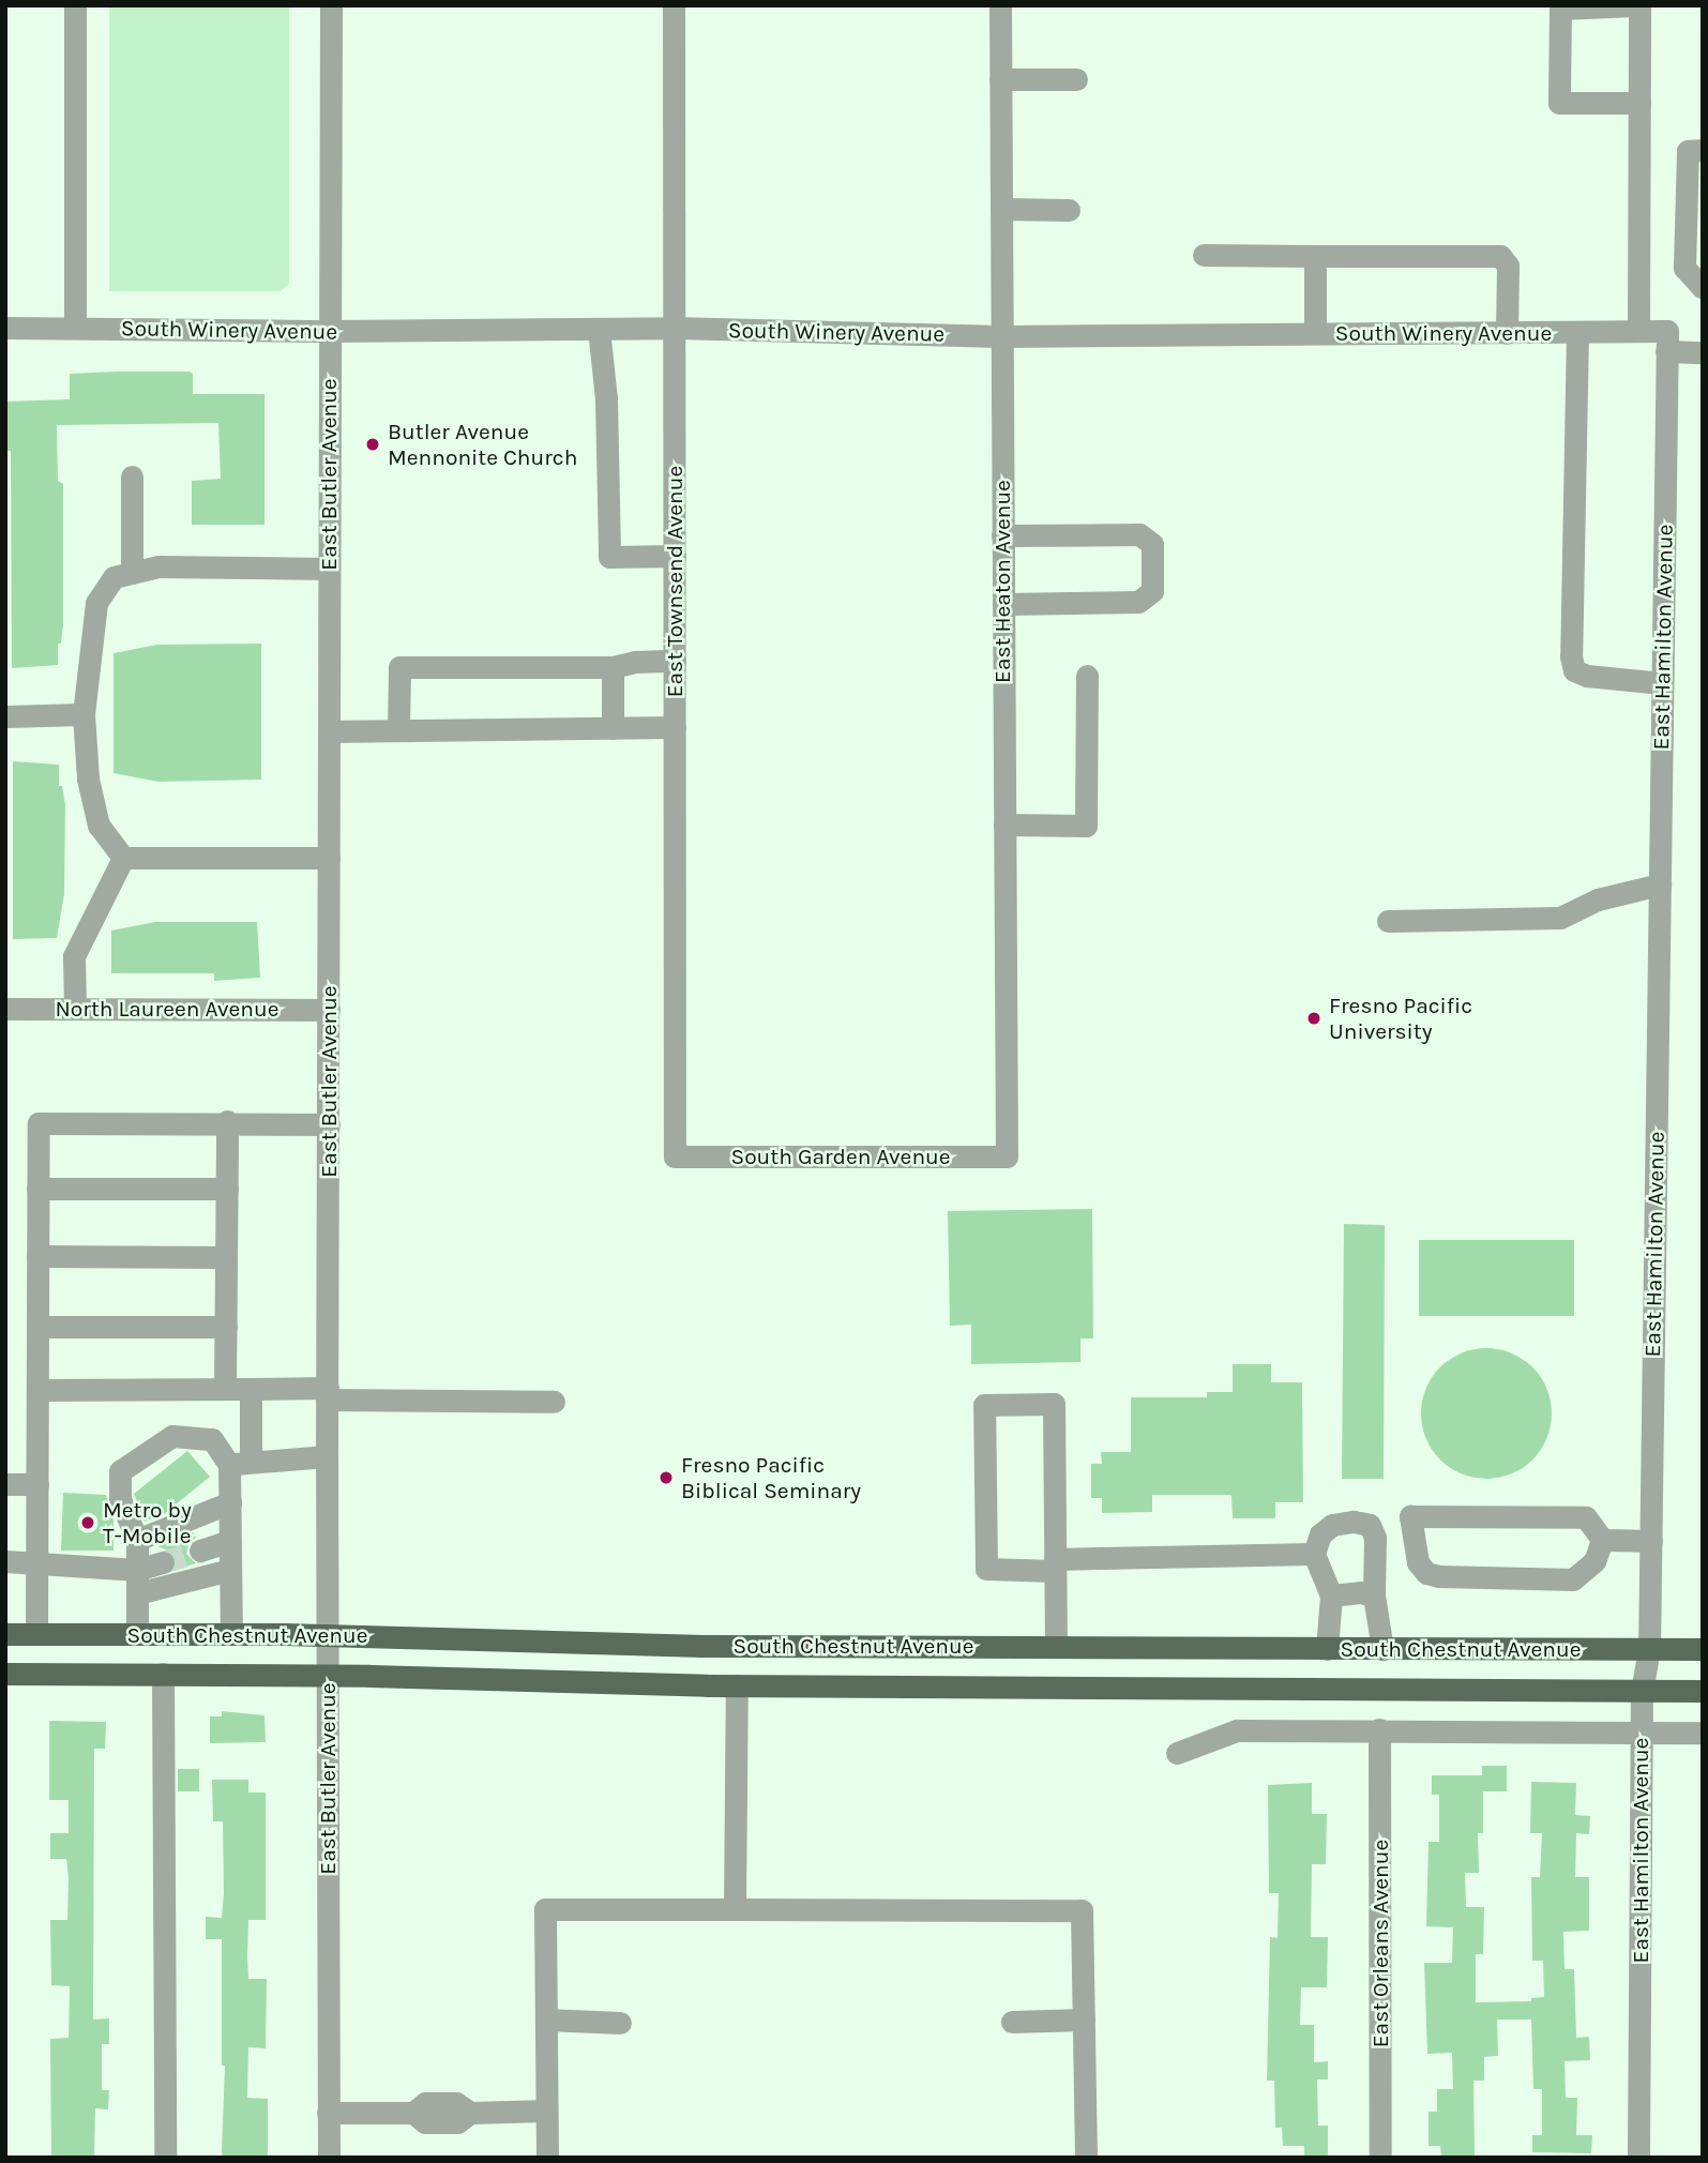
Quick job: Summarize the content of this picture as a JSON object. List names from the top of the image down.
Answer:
{
  "streets": {
    "main road": ["South Chestnut Avenue"],
    "street": [
      "South Winery Avenue",
      "East Butler Avenue",
      "East Townsend Avenue",
      "East Heaton Avenue",
      "East Hamilton Avenue",
      "North Laureen Avenue",
      "South Garden Avenue",
      "East Orleans Avenue"
    ]
  },
  "crossings": [
    ["South Winery Avenue", "East Butler Avenue"],
    ["South Winery Avenue", "East Townsend Avenue"],
    ["South Winery Avenue", "East Heaton Avenue"],
    ["South Winery Avenue", "East Hamilton Avenue"],
    ["East Butler Avenue", "North Laureen Avenue"],
    ["East Butler Avenue", "South Chestnut Avenue"],
    ["East Townsend Avenue", "South Garden Avenue"],
    ["East Heaton Avenue", "South Garden Avenue"],
    ["East Hamilton Avenue", "South Chestnut Avenue"]
  ],
  "places": [
    "Butler Avenue Mennonite Church",
    "Fresno Pacific University",
    "Fresno Pacific Biblical Seminary",
    "Metro by T-Mobile"
  ]
}
